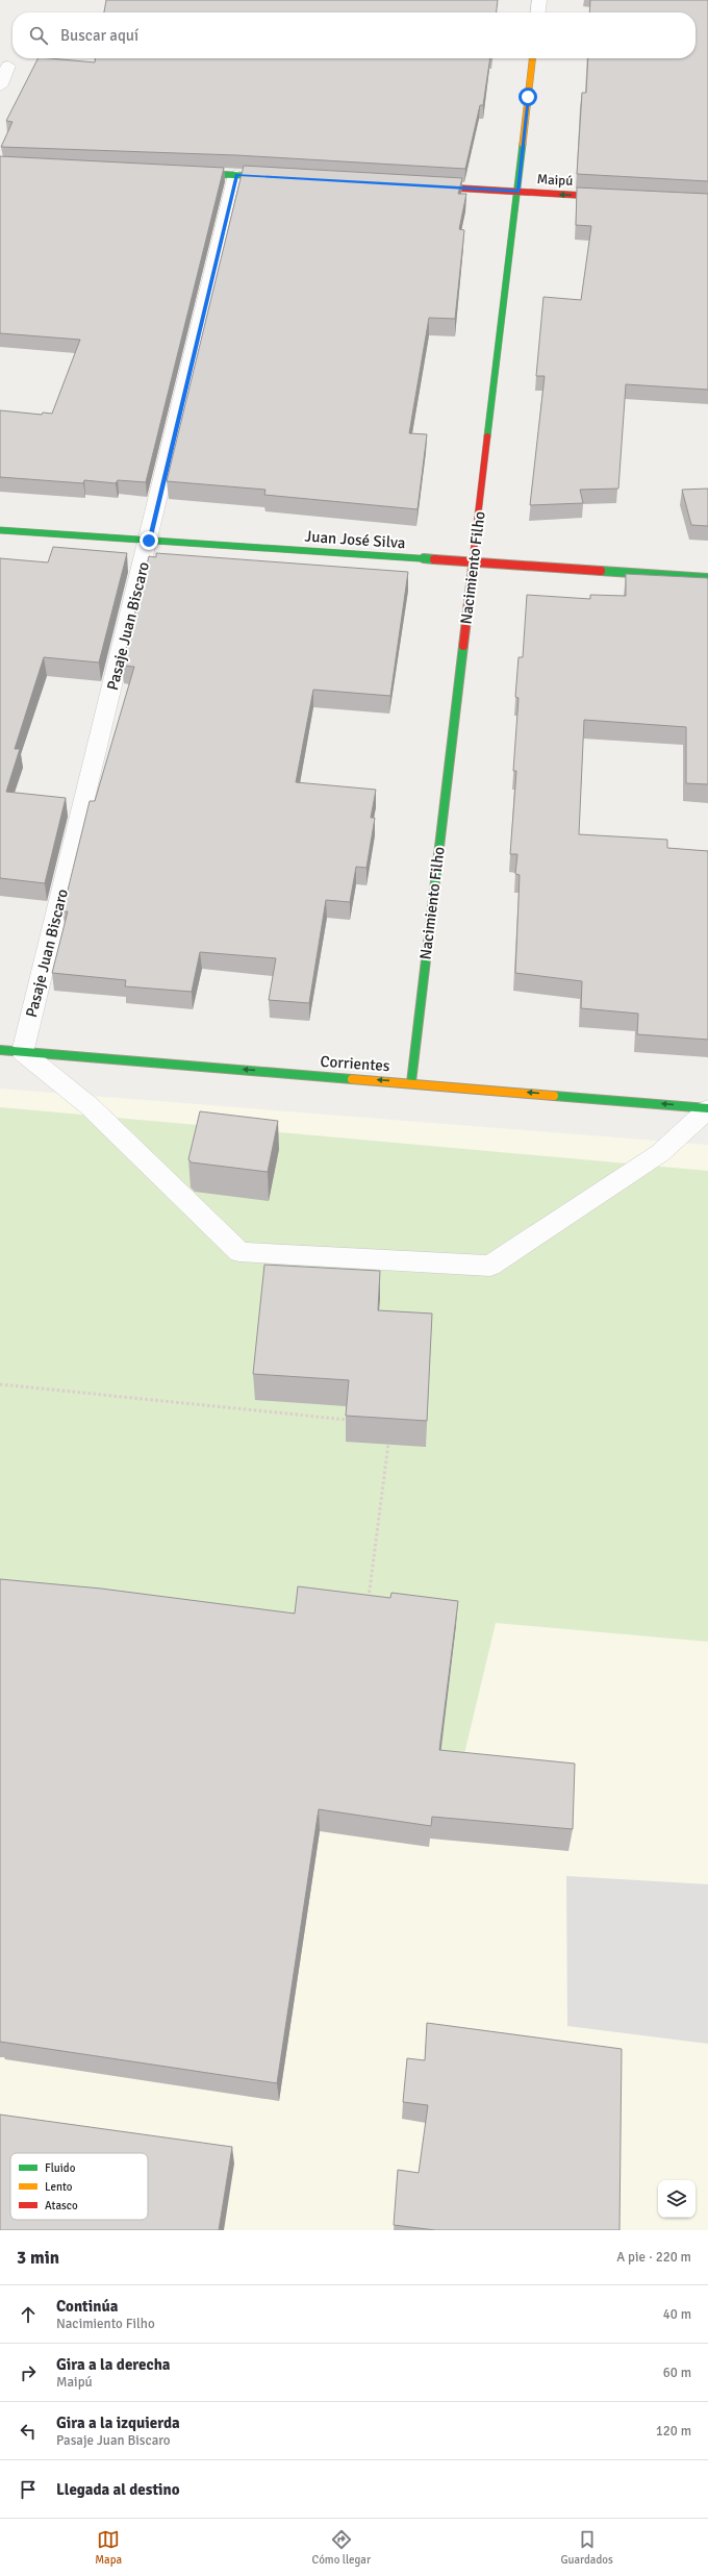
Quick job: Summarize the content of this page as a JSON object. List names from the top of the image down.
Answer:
{
  "streets": {
    "street": [
      "Maipú",
      "Juan José Silva",
      "Nacimiento Filho",
      "Pasaje Juan Biscaro",
      "Corrientes"
    ]
  },
  "crossings": [
    ["Maipú", "Nacimiento Filho"],
    ["Juan José Silva", "Nacimiento Filho"],
    ["Juan José Silva", "Pasaje Juan Biscaro"],
    ["Nacimiento Filho", "Corrientes"],
    ["Pasaje Juan Biscaro", "Corrientes"]
  ],
  "one_way": ["Maipú", "Corrientes"],
  "legend": ["Fluido", "Lento", "Atasco"],
  "page": {
    "search": "Buscar aquí",
    "heading": ["3 min", "A pie · 220 m"],
    "list": [
      ["Continúa", "Nacimiento Filho", "40 m"],
      ["Gira a la derecha", "Maipú", "60 m"],
      ["Gira a la izquierda", "Pasaje Juan Biscaro", "120 m"],
      "Llegada al destino"
    ],
    "nav": ["Mapa", "Cómo llegar", "Guardados"]
  }
}
